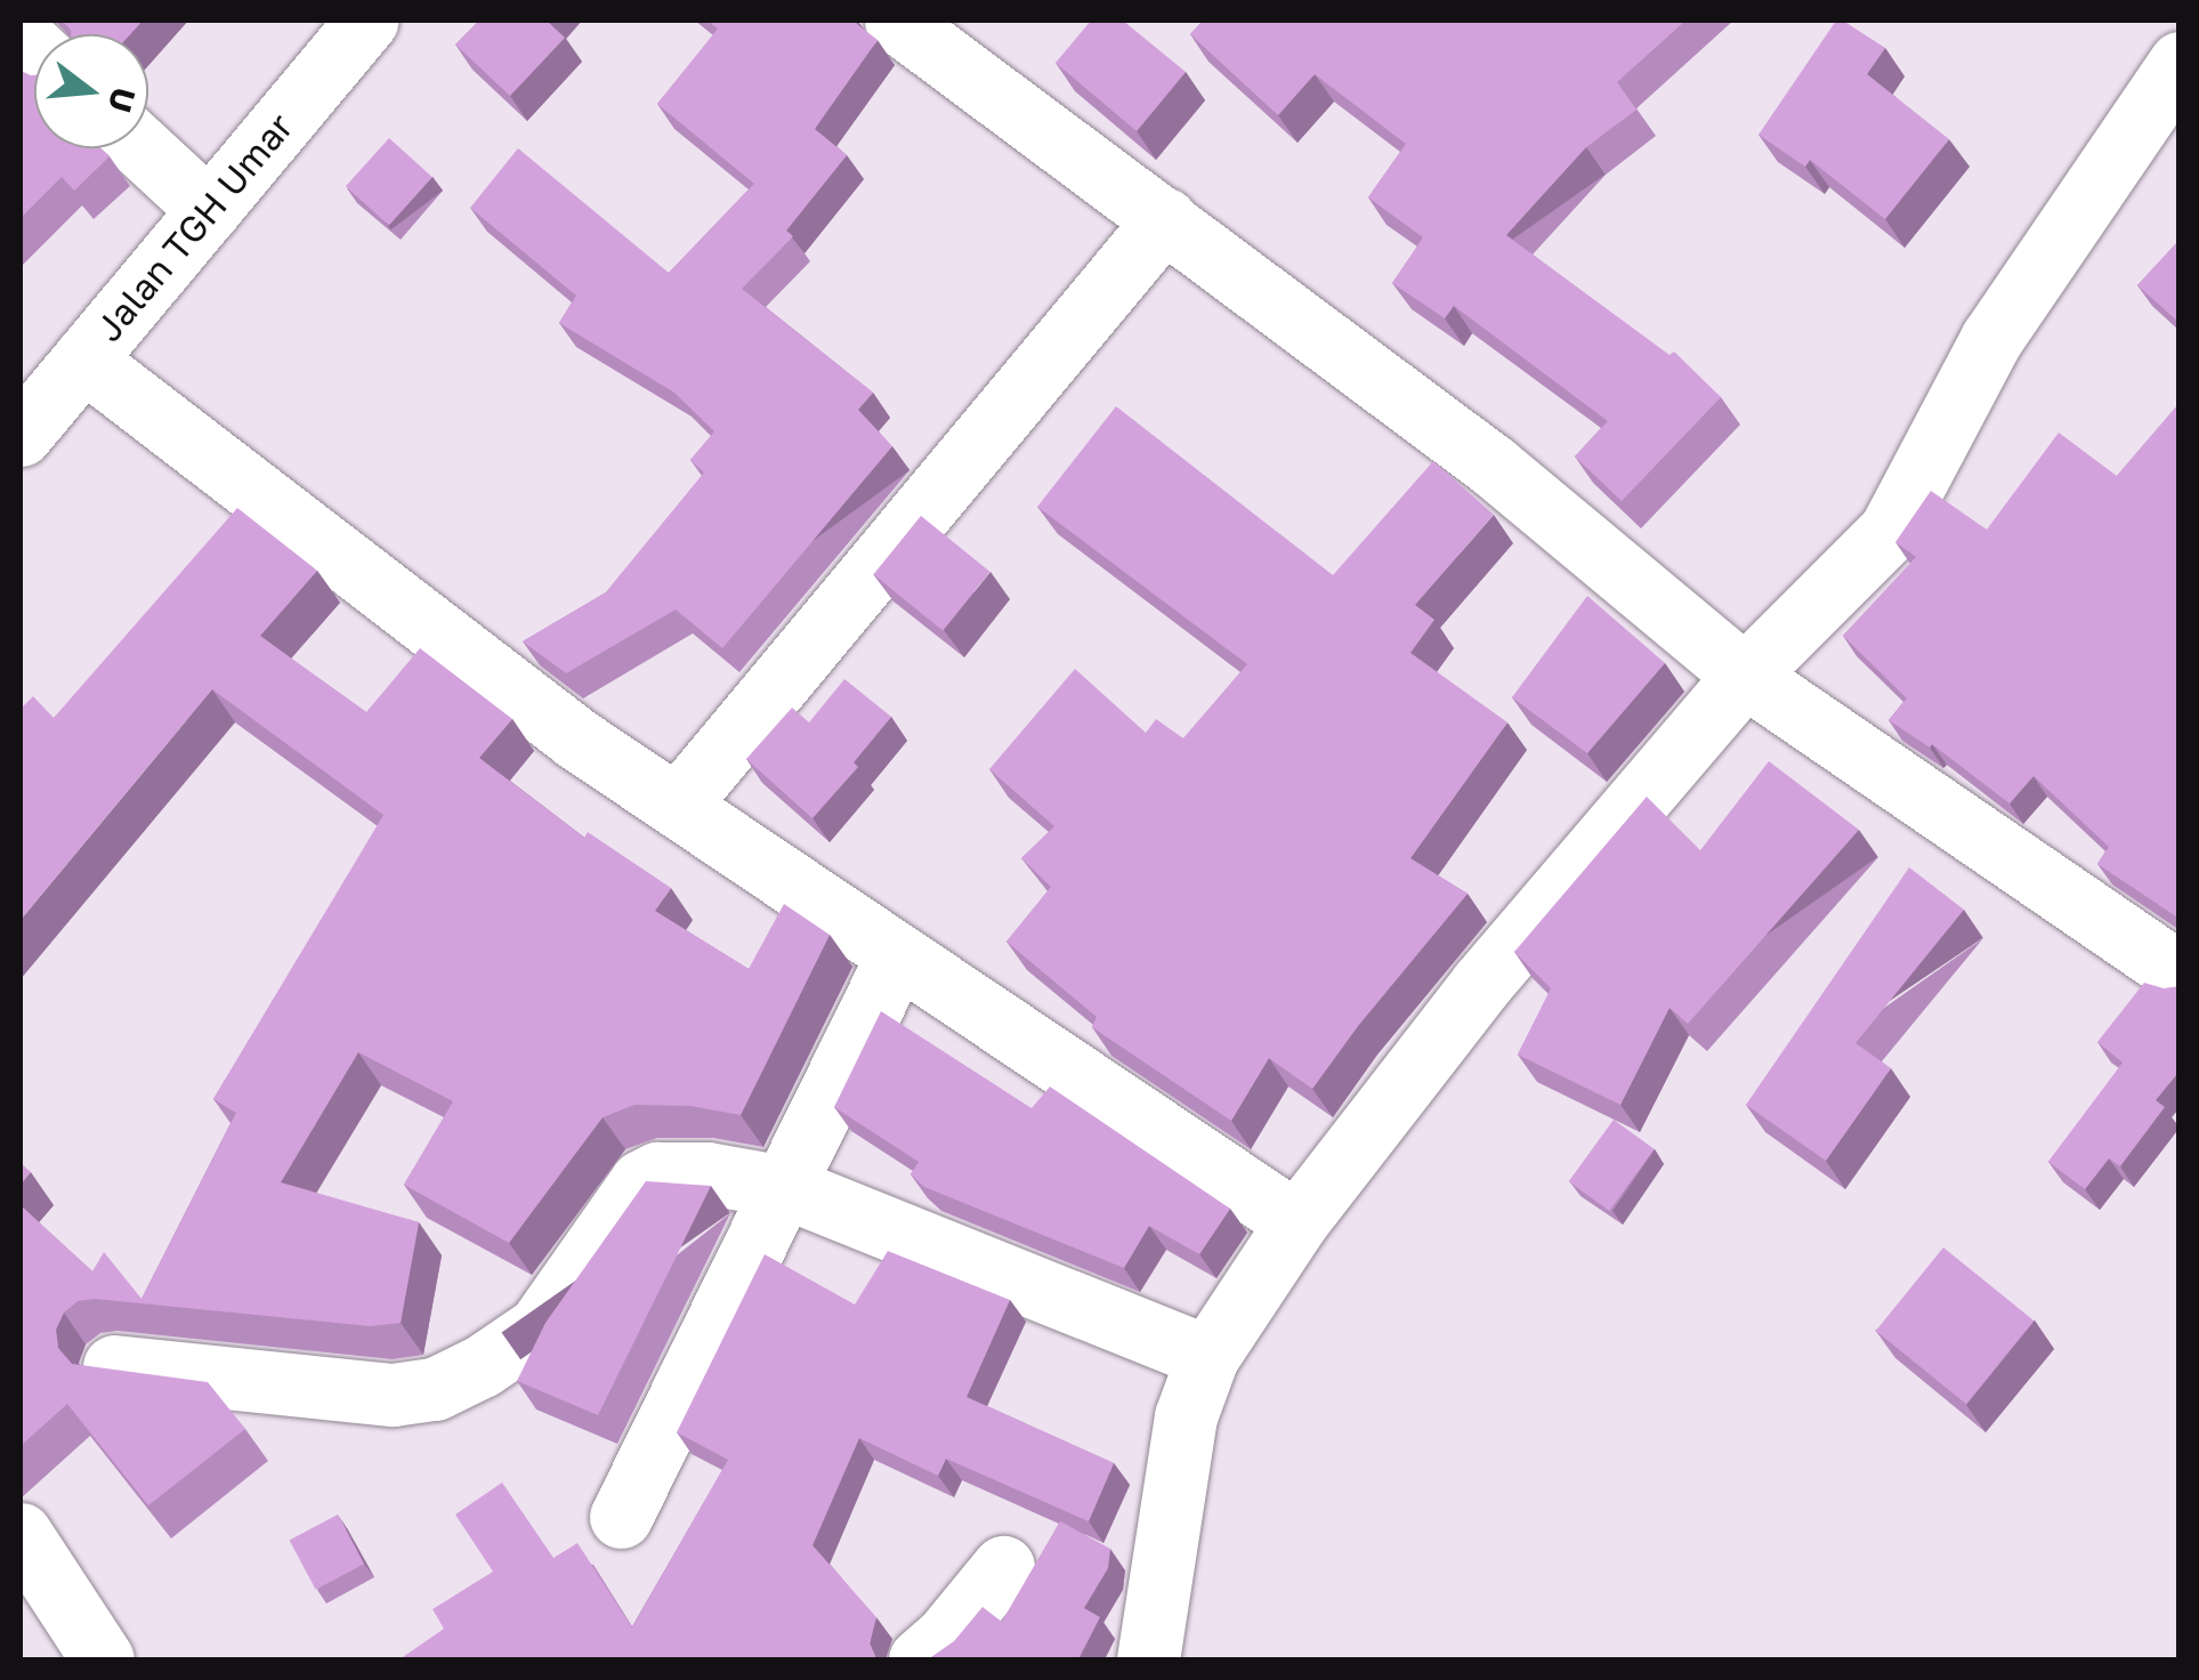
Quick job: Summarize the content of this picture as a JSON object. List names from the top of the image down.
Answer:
{
  "streets": {
    "street": ["Jalan TGH Umar"]
  },
  "north": "right"
}
